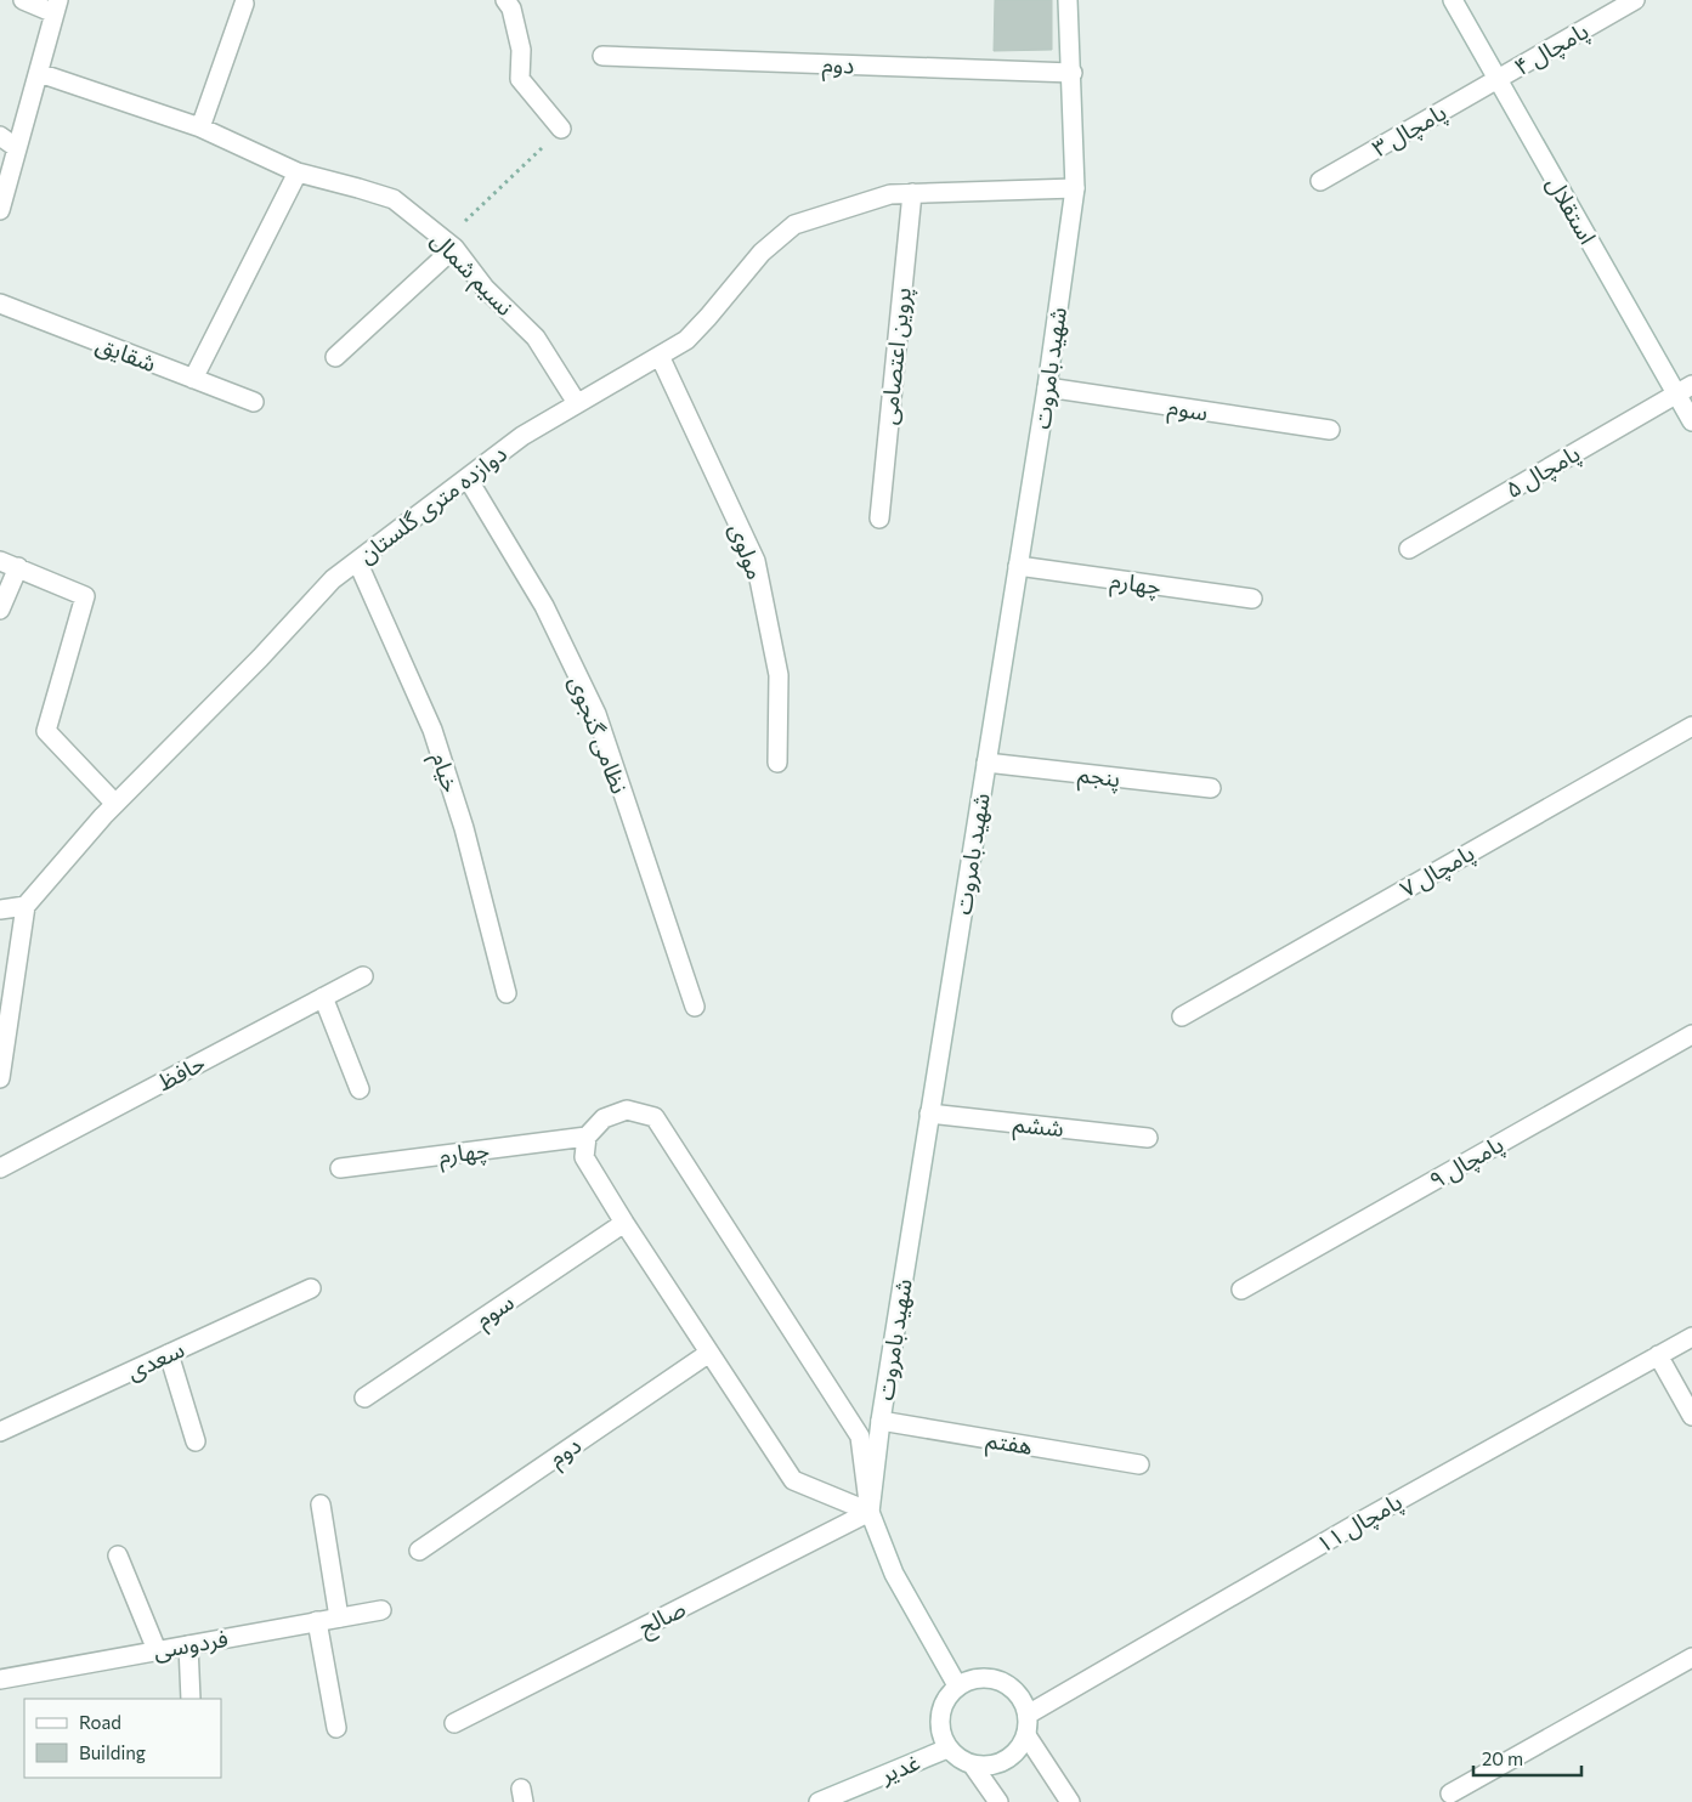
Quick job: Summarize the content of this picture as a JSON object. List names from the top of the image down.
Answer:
{
  "streets": {
    "street": [
      "پامچال ۴",
      "دوم",
      "پامچال ۳",
      "استقلال",
      "نسیم شمال",
      "شقایق",
      "پروین اعتصامی",
      "شهید بامروت",
      "سوم",
      "پامچال ۵",
      "دوازده متری گلستان",
      "مولوی",
      "چهارم",
      "نظامی گنجوی",
      "خیام",
      "پنجم",
      "پامچال ۷",
      "حافظ",
      "ششم",
      "پامچال ۹",
      "سعدی",
      "هفتم",
      "پامچال ۱۱",
      "صالح",
      "فردوسی",
      "غدیر"
    ]
  },
  "crossings": [
    ["پامچال ۴", "پامچال ۳"],
    ["پامچال ۴", "استقلال"],
    ["دوم", "شهید بامروت"],
    ["پامچال ۳", "استقلال"],
    ["استقلال", "پامچال ۵"],
    ["نسیم شمال", "دوازده متری گلستان"],
    ["پروین اعتصامی", "دوازده متری گلستان"],
    ["شهید بامروت", "سوم"],
    ["شهید بامروت", "دوازده متری گلستان"],
    ["شهید بامروت", "چهارم"],
    ["شهید بامروت", "پنجم"],
    ["شهید بامروت", "ششم"],
    ["شهید بامروت", "هفتم"],
    ["شهید بامروت", "پامچال ۱۱"],
    ["شهید بامروت", "صالح"],
    ["شهید بامروت", "غدیر"],
    ["دوازده متری گلستان", "مولوی"],
    ["دوازده متری گلستان", "نظامی گنجوی"],
    ["دوازده متری گلستان", "خیام"],
    ["پامچال ۱۱", "غدیر"]
  ],
  "legend": ["Road", "Building"],
  "scale_bar": "20 m"
}
